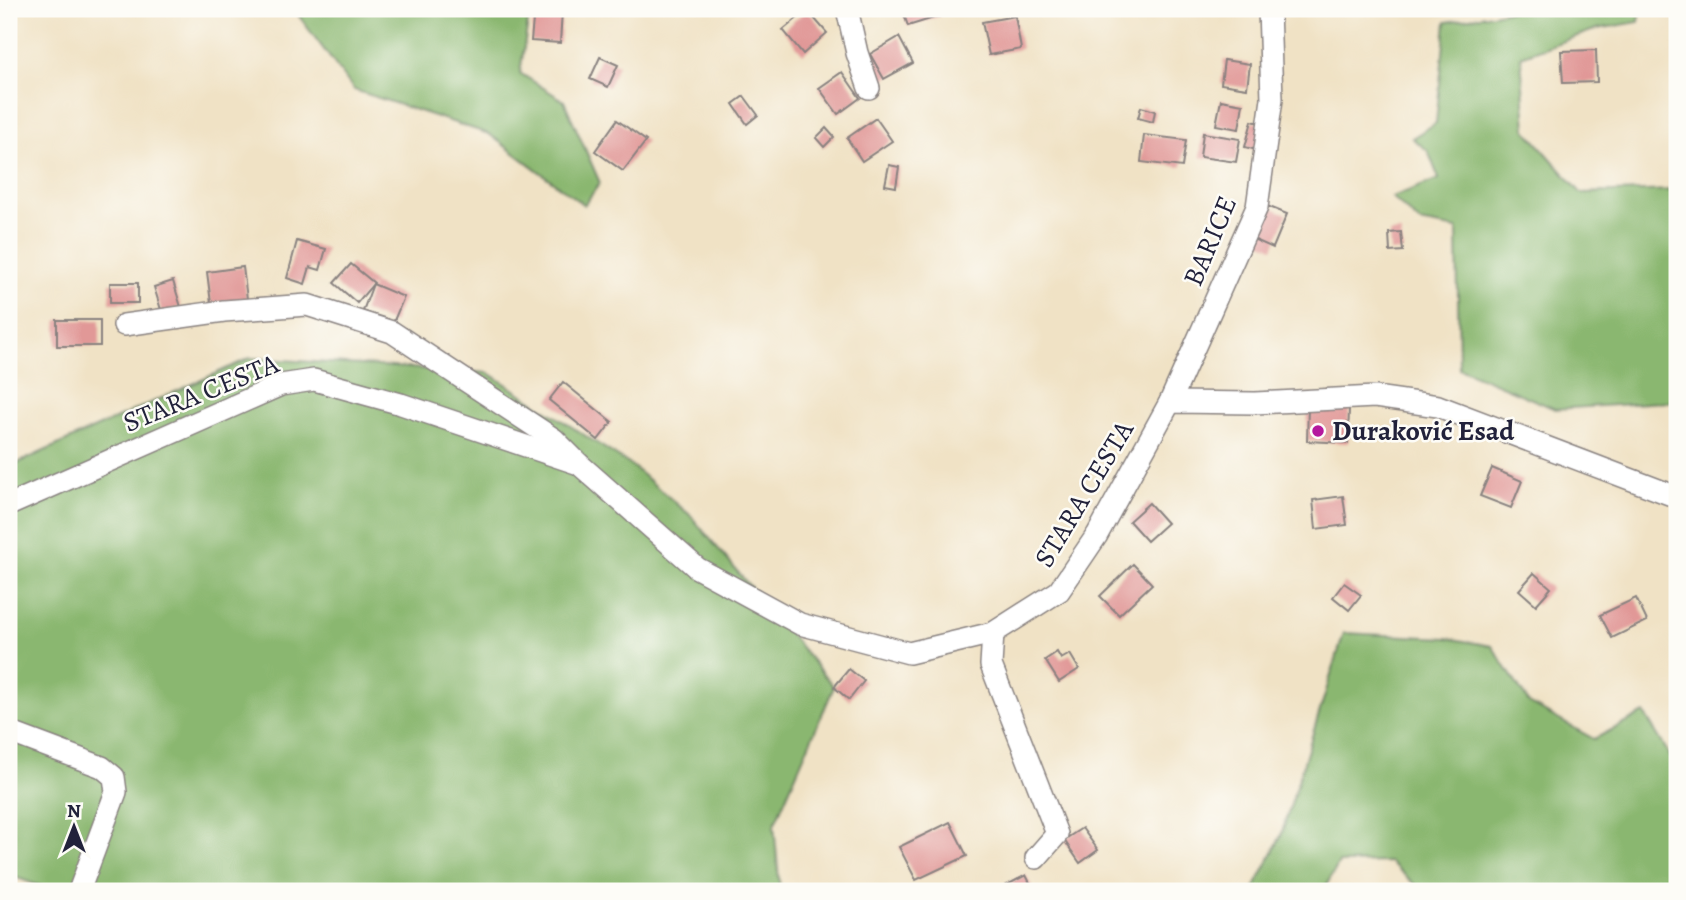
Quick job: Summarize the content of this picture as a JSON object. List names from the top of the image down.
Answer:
{
  "streets": {
    "street": ["BARICE", "STARA CESTA"]
  },
  "crossings": [
    ["BARICE", "STARA CESTA"]
  ],
  "places": ["Duraković Esad"],
  "north": "top"
}
